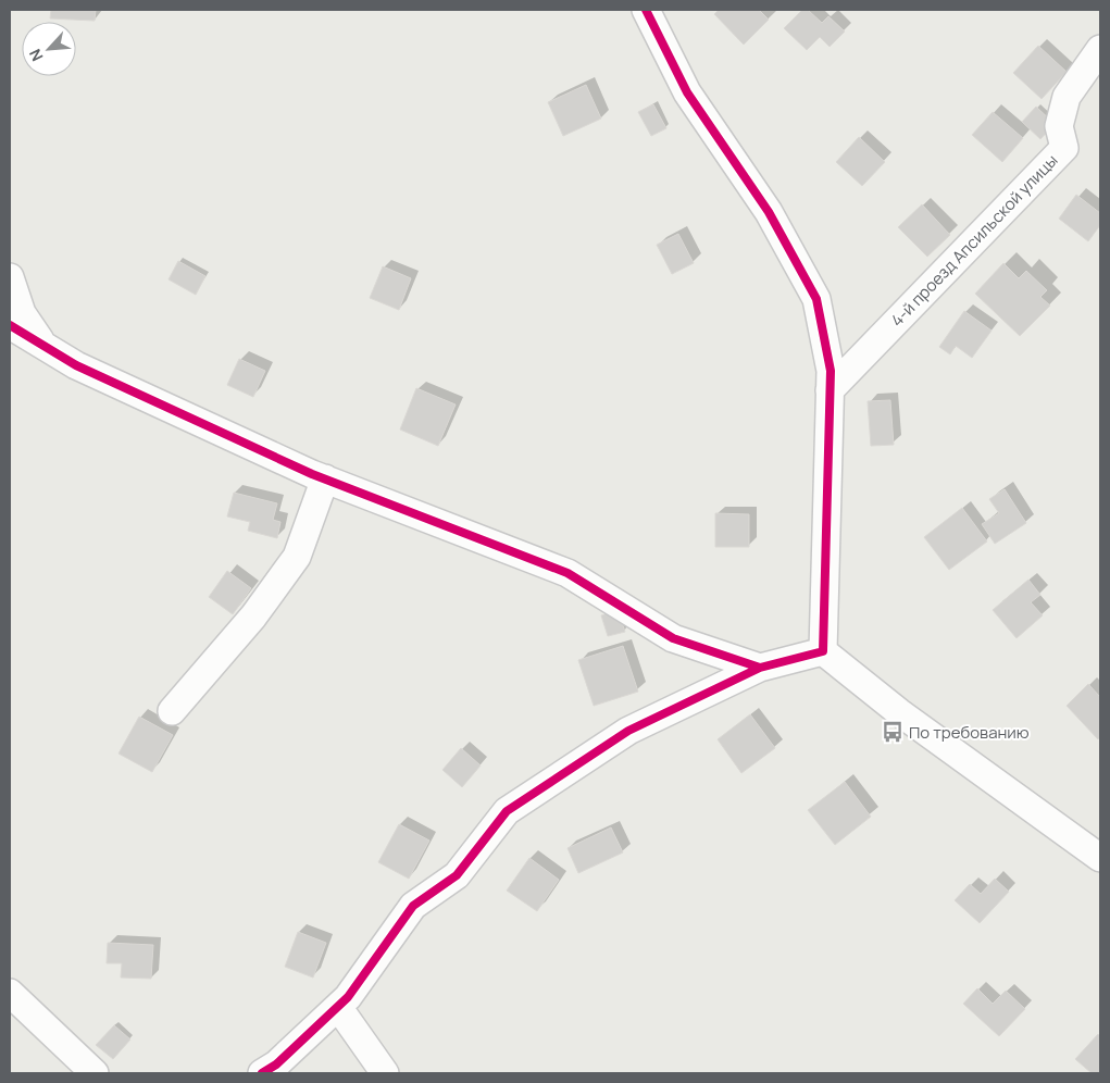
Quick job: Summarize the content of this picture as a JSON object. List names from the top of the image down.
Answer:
{
  "streets": {
    "street": ["4-й проезд Апсильской улицы"]
  },
  "places": {
    "bus stop": ["По требованию"]
  },
  "north": "bottom left"
}
